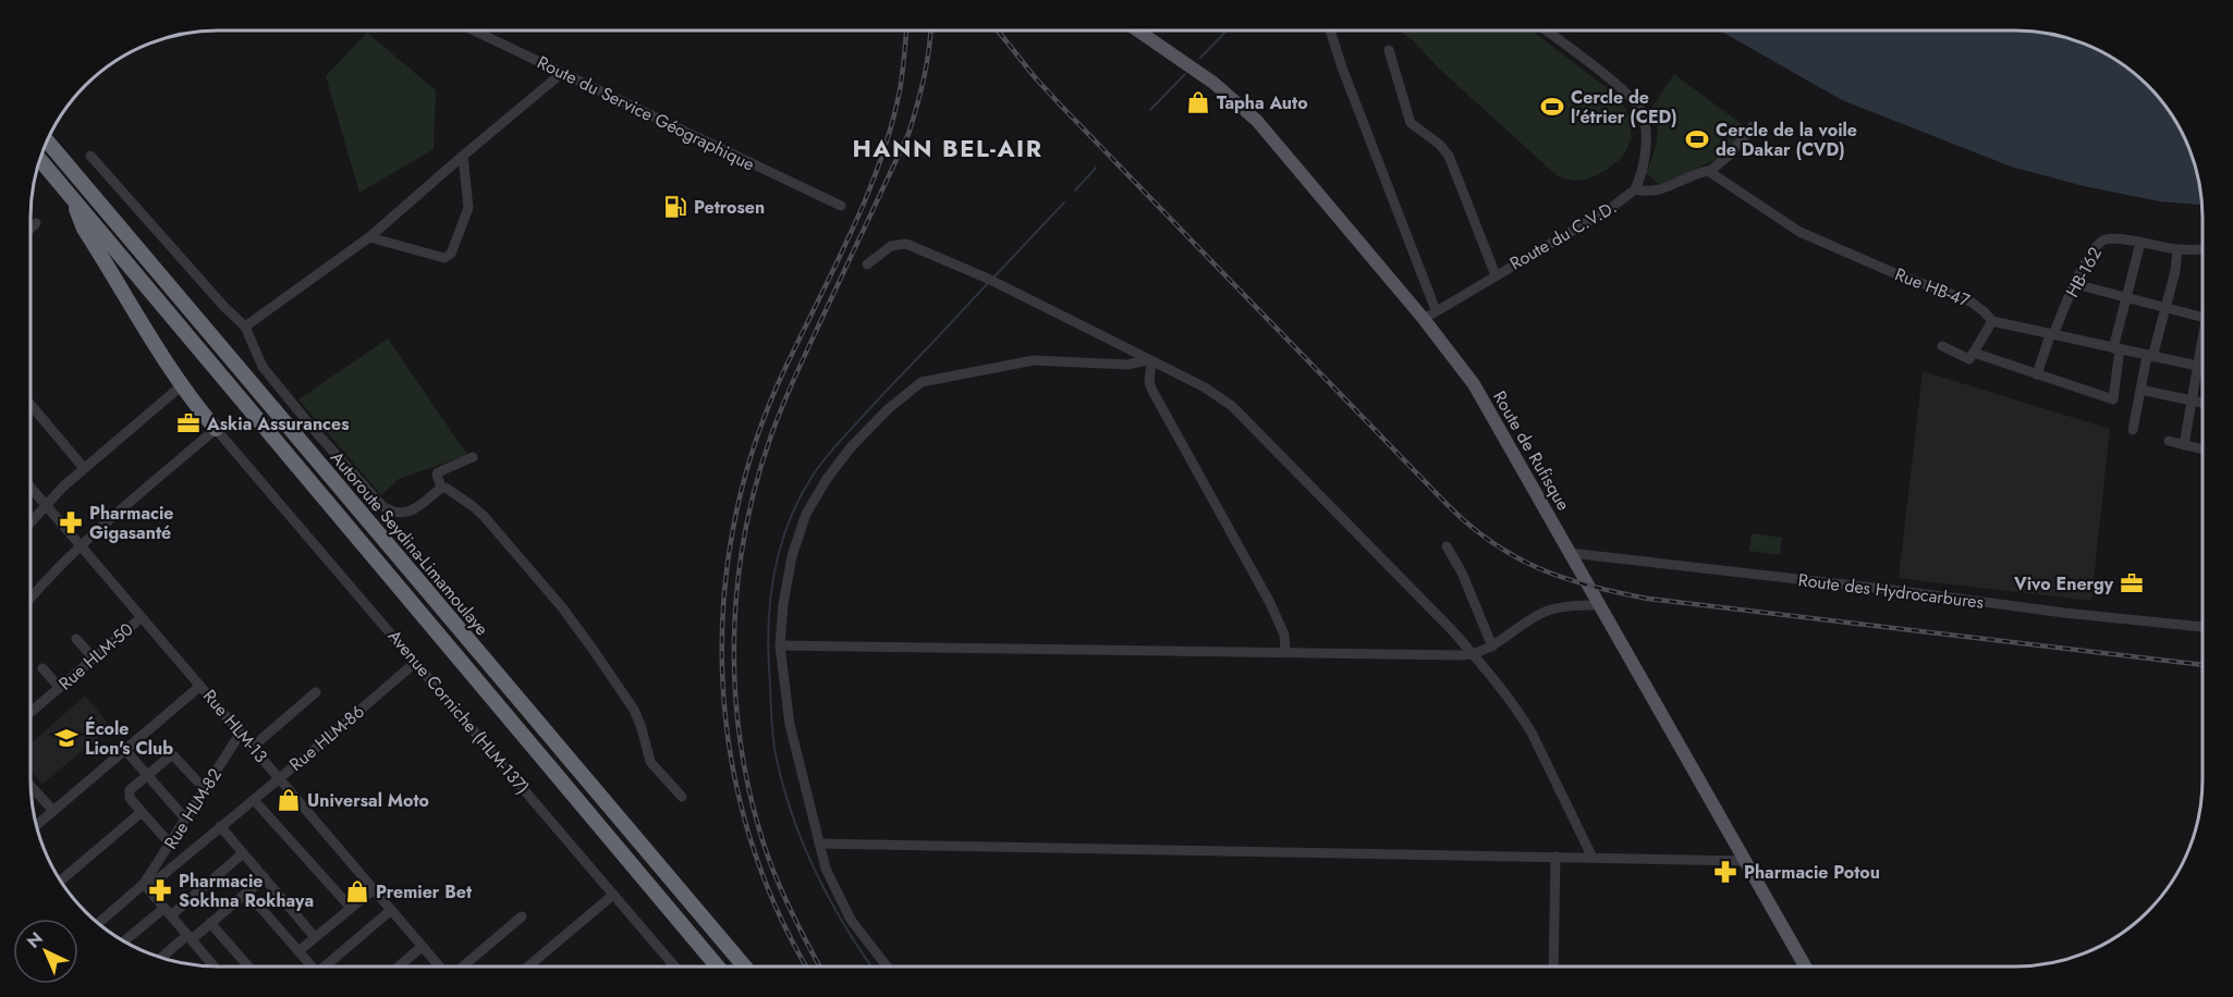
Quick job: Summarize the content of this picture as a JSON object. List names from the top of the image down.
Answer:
{
  "streets": {
    "highway": ["Autoroute Seydina-Limamoulaye"],
    "main road": ["Route de Rufisque"],
    "street": [
      "Route du Service Géographique",
      "Route du C.V.D.",
      "HB-162",
      "Rue HB-47",
      "Route des Hydrocarbures",
      "Rue HLM-50",
      "Avenue Corniche (HLM-137)",
      "Rue HLM-13",
      "Rue HLM-86",
      "Rue HLM-82"
    ]
  },
  "crossings": [
    ["Route du C.V.D.", "Rue HB-47"],
    ["Route du C.V.D.", "Route de Rufisque"],
    ["HB-162", "Rue HB-47"],
    ["Route de Rufisque", "Route des Hydrocarbures"],
    ["Rue HLM-50", "Rue HLM-13"],
    ["Avenue Corniche (HLM-137)", "Rue HLM-86"],
    ["Rue HLM-13", "Rue HLM-86"],
    ["Rue HLM-13", "Rue HLM-82"],
    ["Rue HLM-86", "Rue HLM-82"]
  ],
  "districts": ["HANN BEL-AIR"],
  "places": {
    "shop": ["Tapha Auto", "Universal Moto", "Premier Bet"],
    "sports": ["Cercle de l'étrier (CED)", "Cercle de la voile de Dakar (CVD)"],
    "fuel station": ["Petrosen"],
    "office": ["Askia Assurances", "Vivo Energy"],
    "pharmacy": ["Pharmacie Gigasanté", "Pharmacie Potou", "Pharmacie Sokhna Rokhaya"],
    "school or university": ["École Lion's Club"]
  },
  "north": "top left"
}
